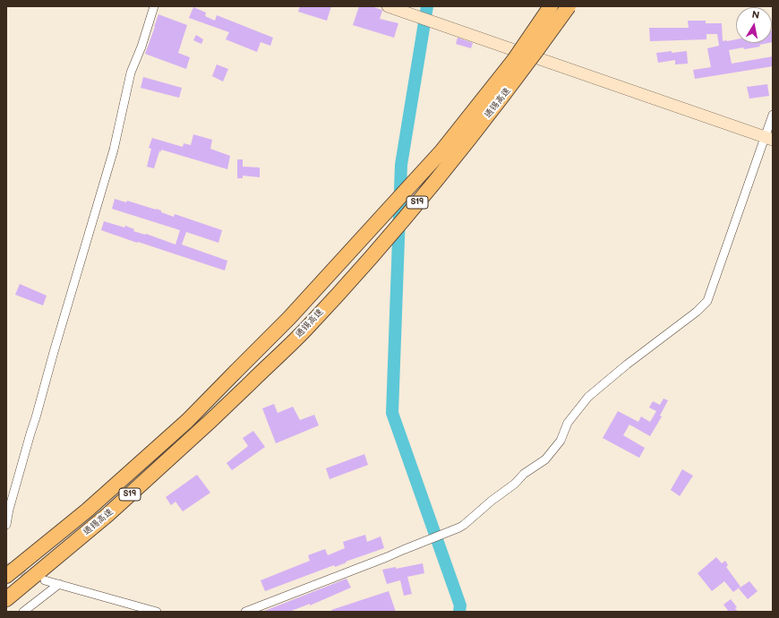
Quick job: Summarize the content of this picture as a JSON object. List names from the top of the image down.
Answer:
{
  "streets": {
    "highway": ["通锡高速", "S19"]
  },
  "north": "top"
}
